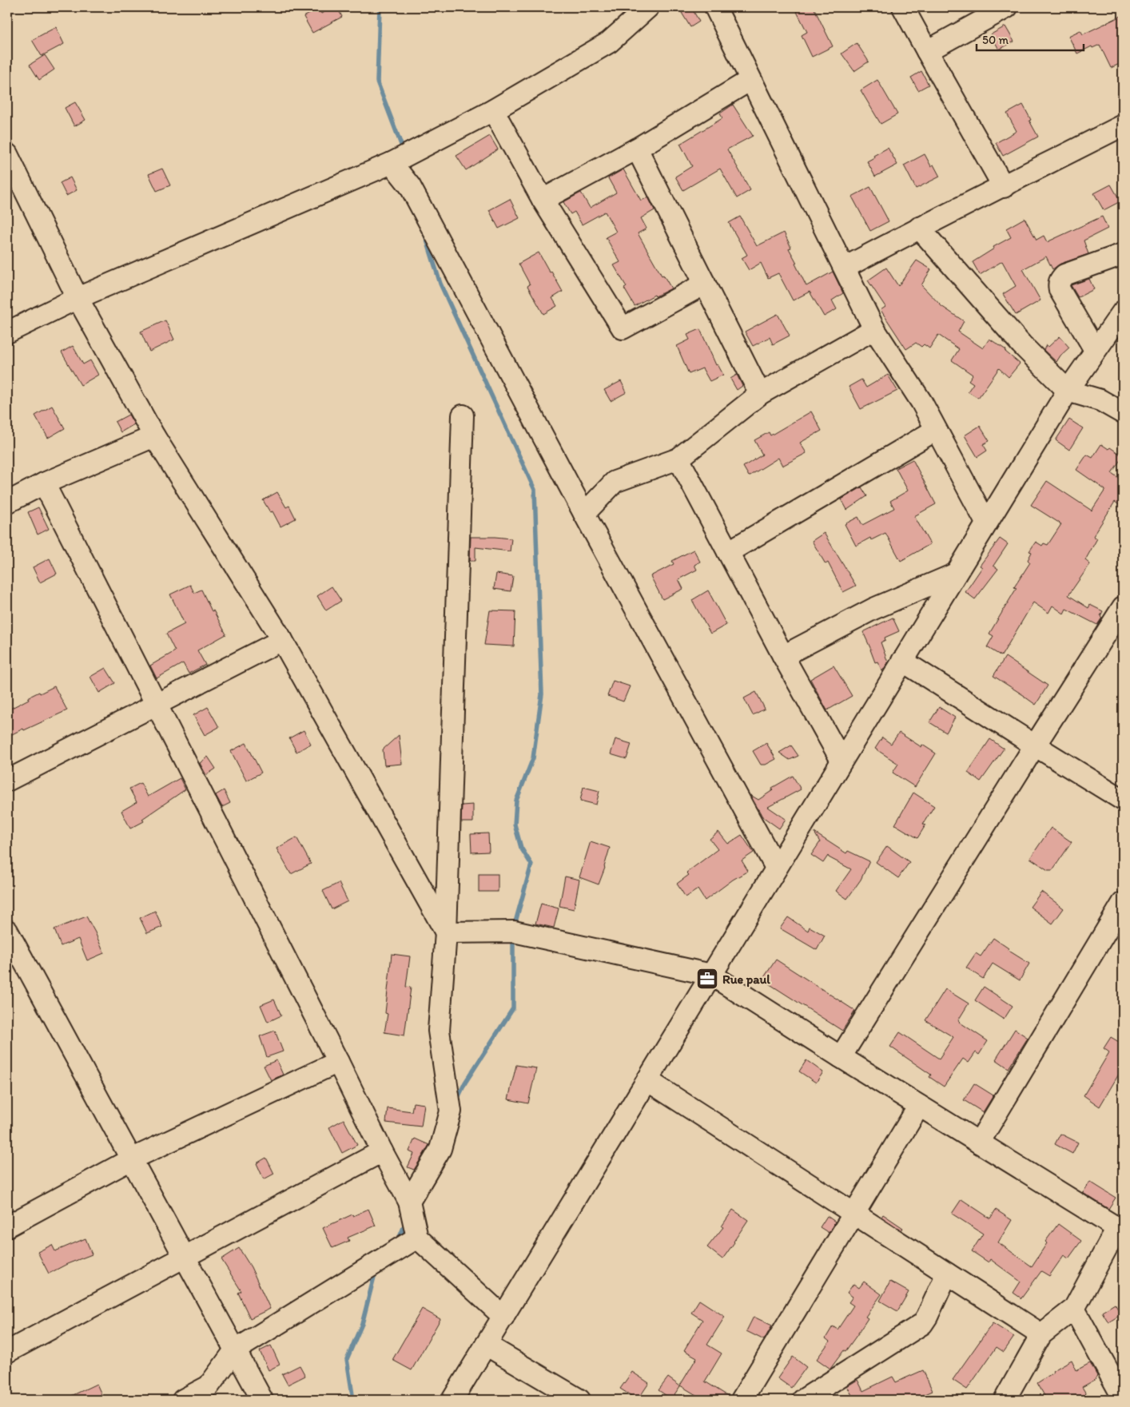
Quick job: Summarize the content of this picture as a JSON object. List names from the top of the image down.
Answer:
{
  "places": {
    "office": ["Rue paul"]
  },
  "scale_bar": "50 m"
}
